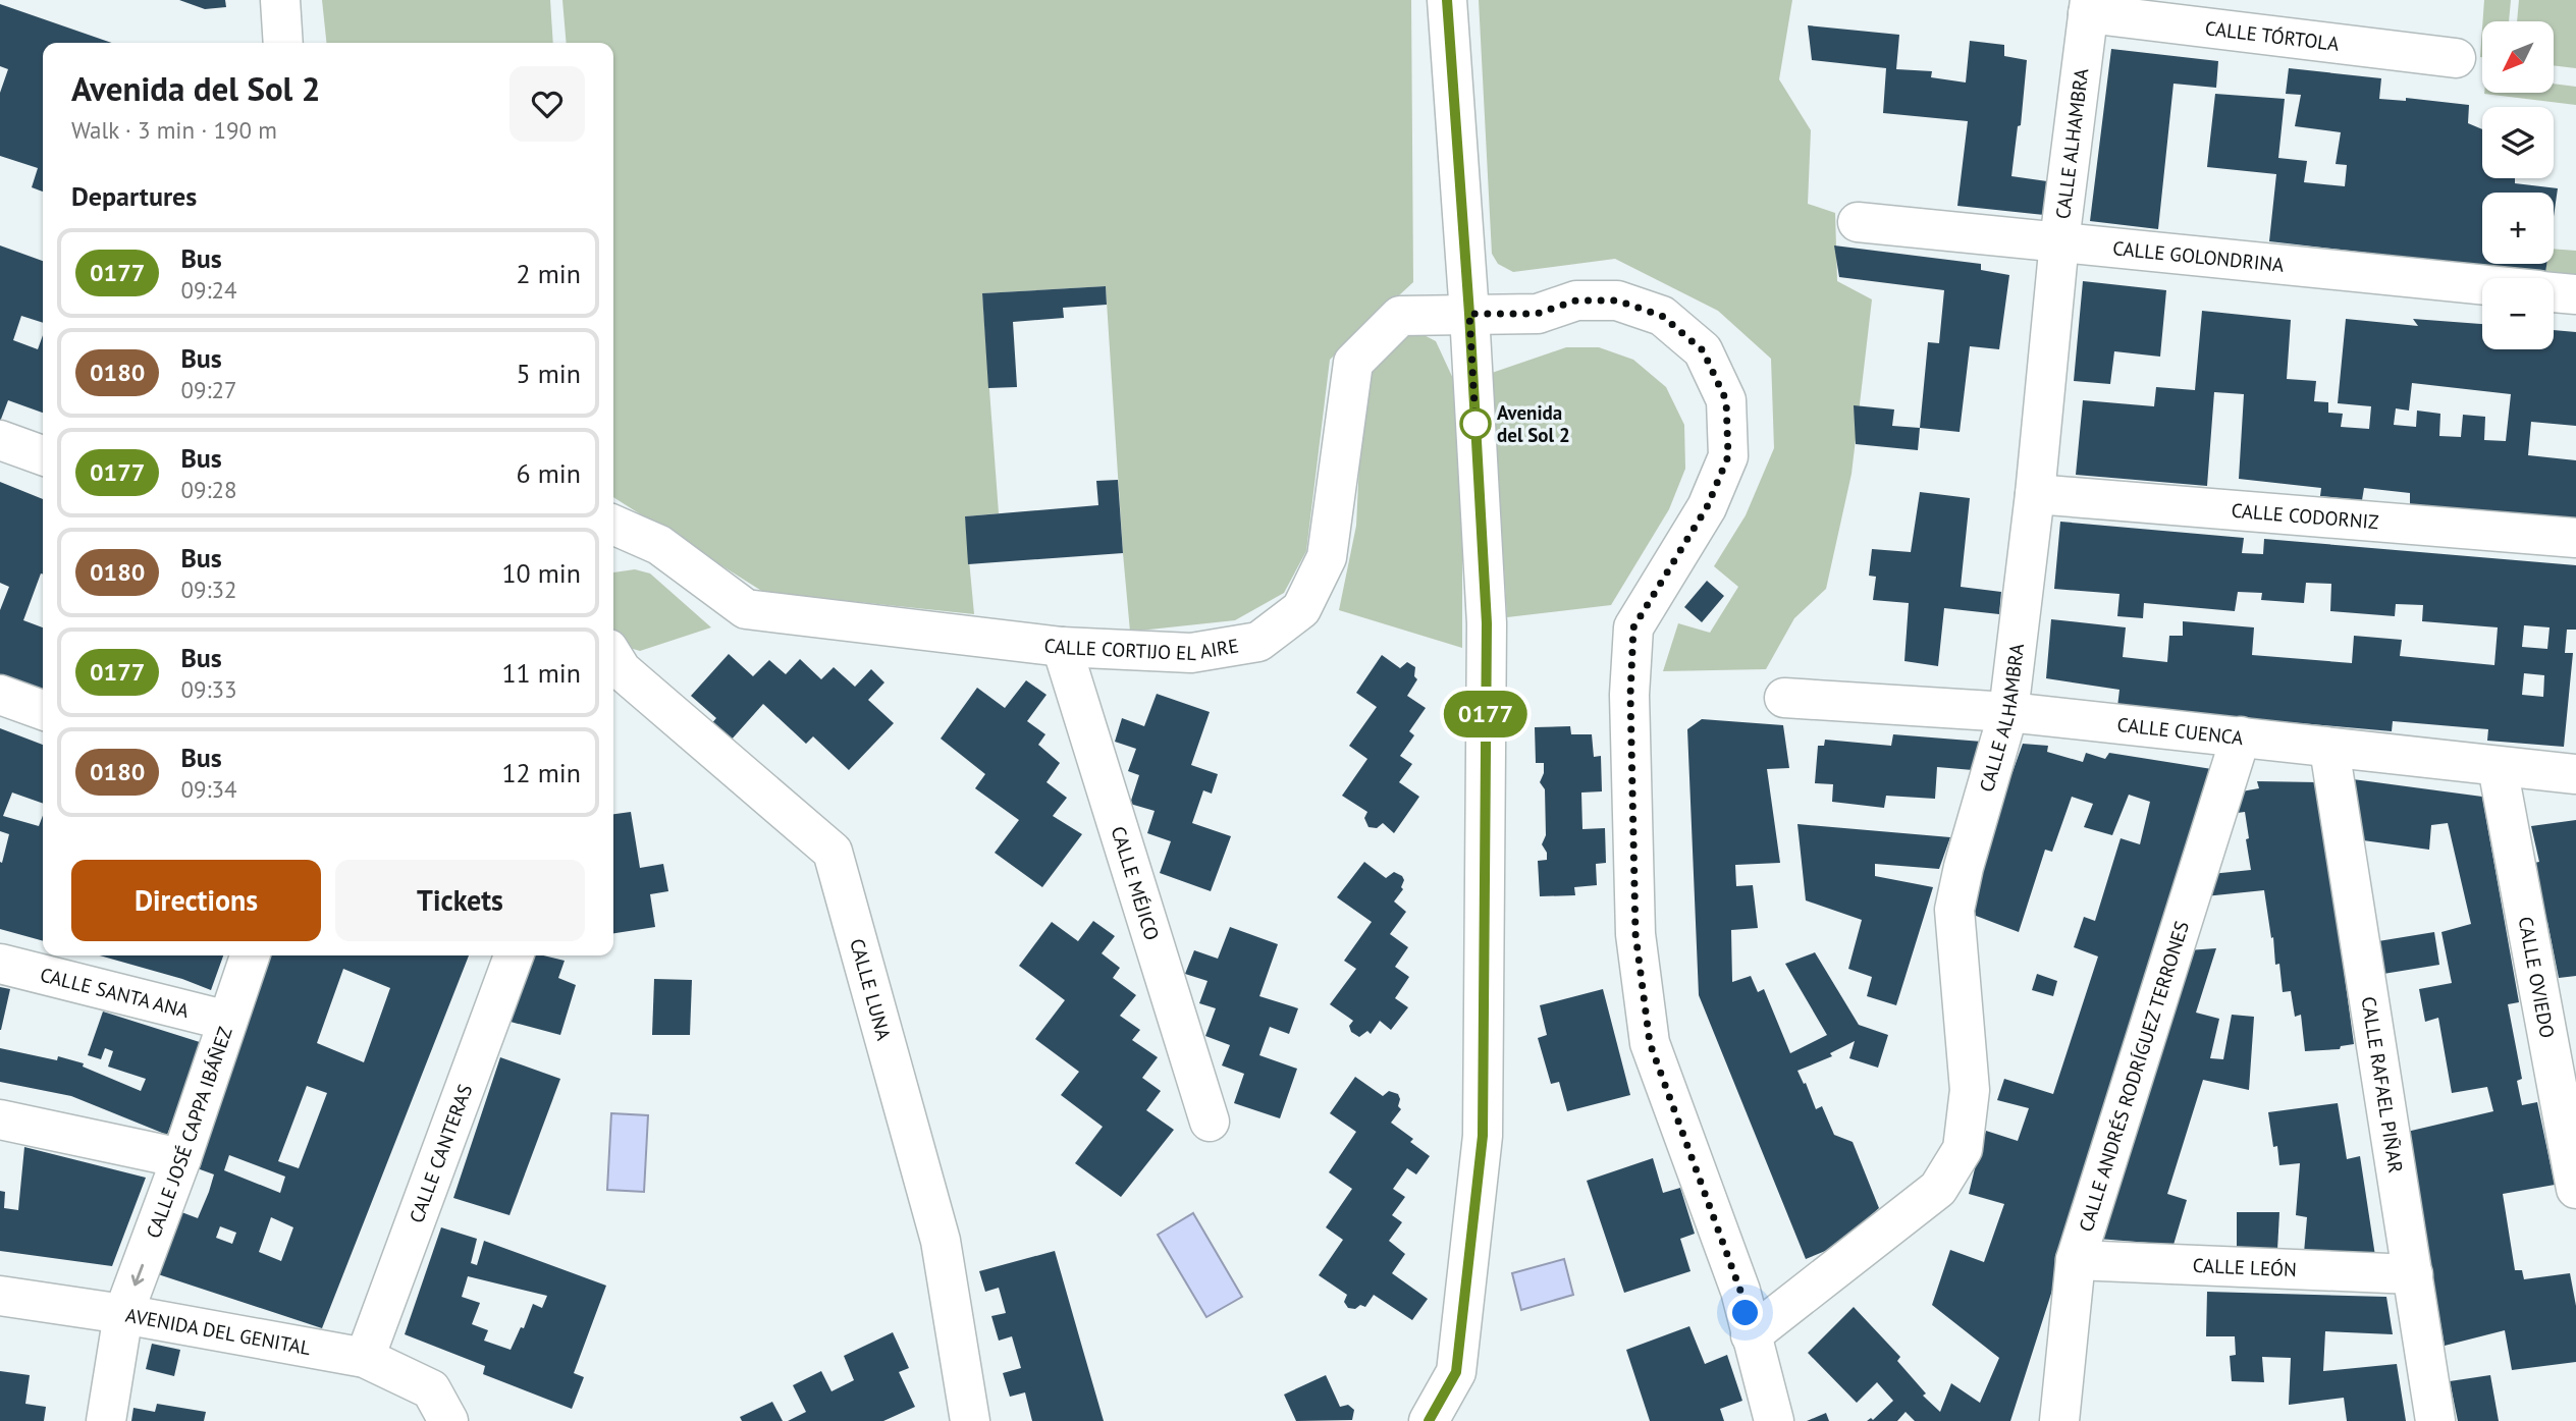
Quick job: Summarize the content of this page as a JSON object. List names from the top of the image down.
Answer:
{
  "streets": {
    "street": [
      "CALLE TÓRTOLA",
      "CALLE ALHAMBRA",
      "CALLE GOLONDRINA",
      "CALLE CODORNIZ",
      "CALLE CORTIJO EL AIRE",
      "CALLE CUENCA",
      "CALLE MÉJICO",
      "CALLE OVIEDO",
      "CALLE LUNA",
      "CALLE SANTA ANA",
      "CALLE ANDRÉS RODRÍGUEZ TERRONES",
      "CALLE RAFAEL PIÑAR",
      "CALLE JOSÉ CAPPA IBÁÑEZ",
      "CALLE CANTERAS",
      "CALLE LEÓN",
      "AVENIDA DEL GENITAL"
    ]
  },
  "crossings": [
    ["CALLE TÓRTOLA", "CALLE ALHAMBRA"],
    ["CALLE ALHAMBRA", "CALLE GOLONDRINA"],
    ["CALLE ALHAMBRA", "CALLE CODORNIZ"],
    ["CALLE ALHAMBRA", "CALLE CORTIJO EL AIRE"],
    ["CALLE ALHAMBRA", "CALLE CUENCA"],
    ["CALLE CORTIJO EL AIRE", "CALLE MÉJICO"],
    ["CALLE CUENCA", "CALLE OVIEDO"],
    ["CALLE CUENCA", "CALLE ANDRÉS RODRÍGUEZ TERRONES"],
    ["CALLE CUENCA", "CALLE RAFAEL PIÑAR"],
    ["CALLE SANTA ANA", "CALLE JOSÉ CAPPA IBÁÑEZ"],
    ["CALLE ANDRÉS RODRÍGUEZ TERRONES", "CALLE LEÓN"],
    ["CALLE RAFAEL PIÑAR", "CALLE LEÓN"],
    ["CALLE JOSÉ CAPPA IBÁÑEZ", "AVENIDA DEL GENITAL"],
    ["CALLE CANTERAS", "AVENIDA DEL GENITAL"]
  ],
  "places": ["Avenida del Sol 2"],
  "lines": ["bus line 0177"],
  "north": "bottom left",
  "page": {
    "on_map": "0177",
    "map_buttons": ["+", "−"],
    "heading": [
      ["Avenida del Sol 2", "Walk · 3 min · 190 m"],
      "Departures"
    ],
    "list": [
      {
        "mark": "0177",
        "name": "Bus",
        "note": "09:24",
        "value": "2 min"
      },
      {
        "mark": "0180",
        "name": "Bus",
        "note": "09:27",
        "value": "5 min"
      },
      {
        "mark": "0177",
        "name": "Bus",
        "note": "09:28",
        "value": "6 min"
      },
      {
        "mark": "0180",
        "name": "Bus",
        "note": "09:32",
        "value": "10 min"
      },
      {
        "mark": "0177",
        "name": "Bus",
        "note": "09:33",
        "value": "11 min"
      },
      {
        "mark": "0180",
        "name": "Bus",
        "note": "09:34",
        "value": "12 min"
      }
    ],
    "buttons": ["Directions", "Tickets"]
  }
}
